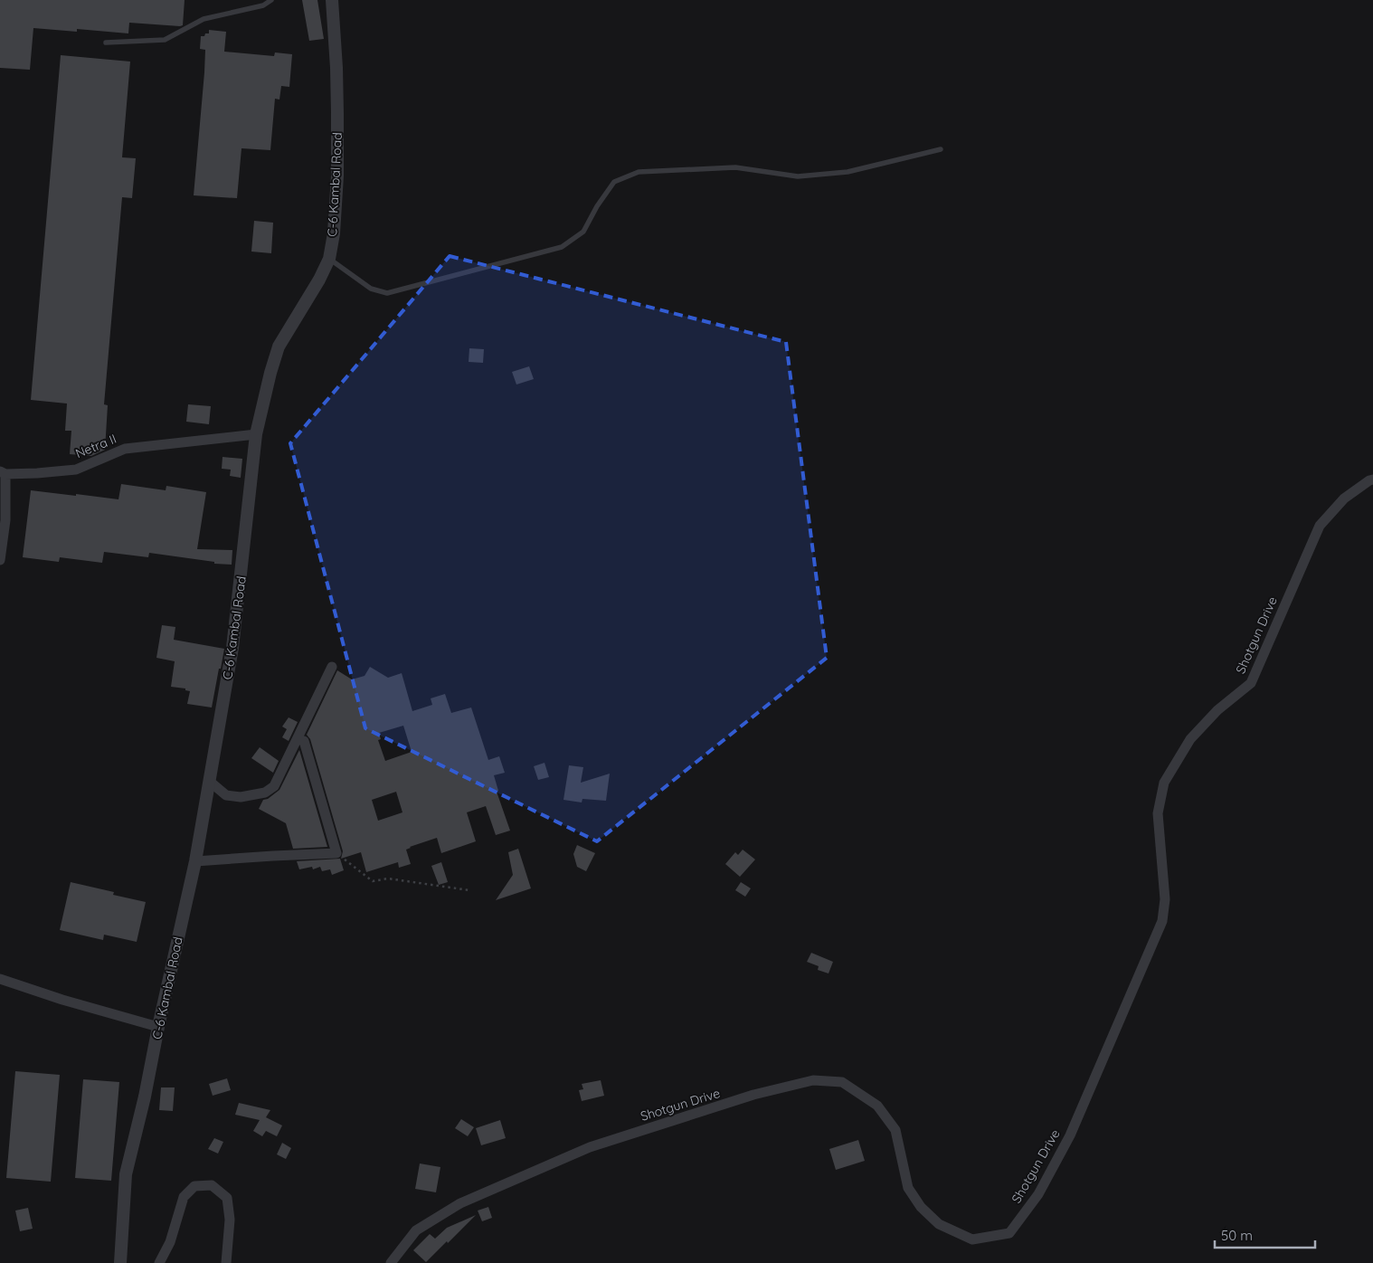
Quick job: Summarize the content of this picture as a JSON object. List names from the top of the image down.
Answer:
{
  "streets": {
    "street": ["C-6 Kambal Road", "Netra II", "Shotgun Drive"]
  },
  "crossings": [
    ["C-6 Kambal Road", "Netra II"]
  ],
  "scale_bar": "50 m"
}
